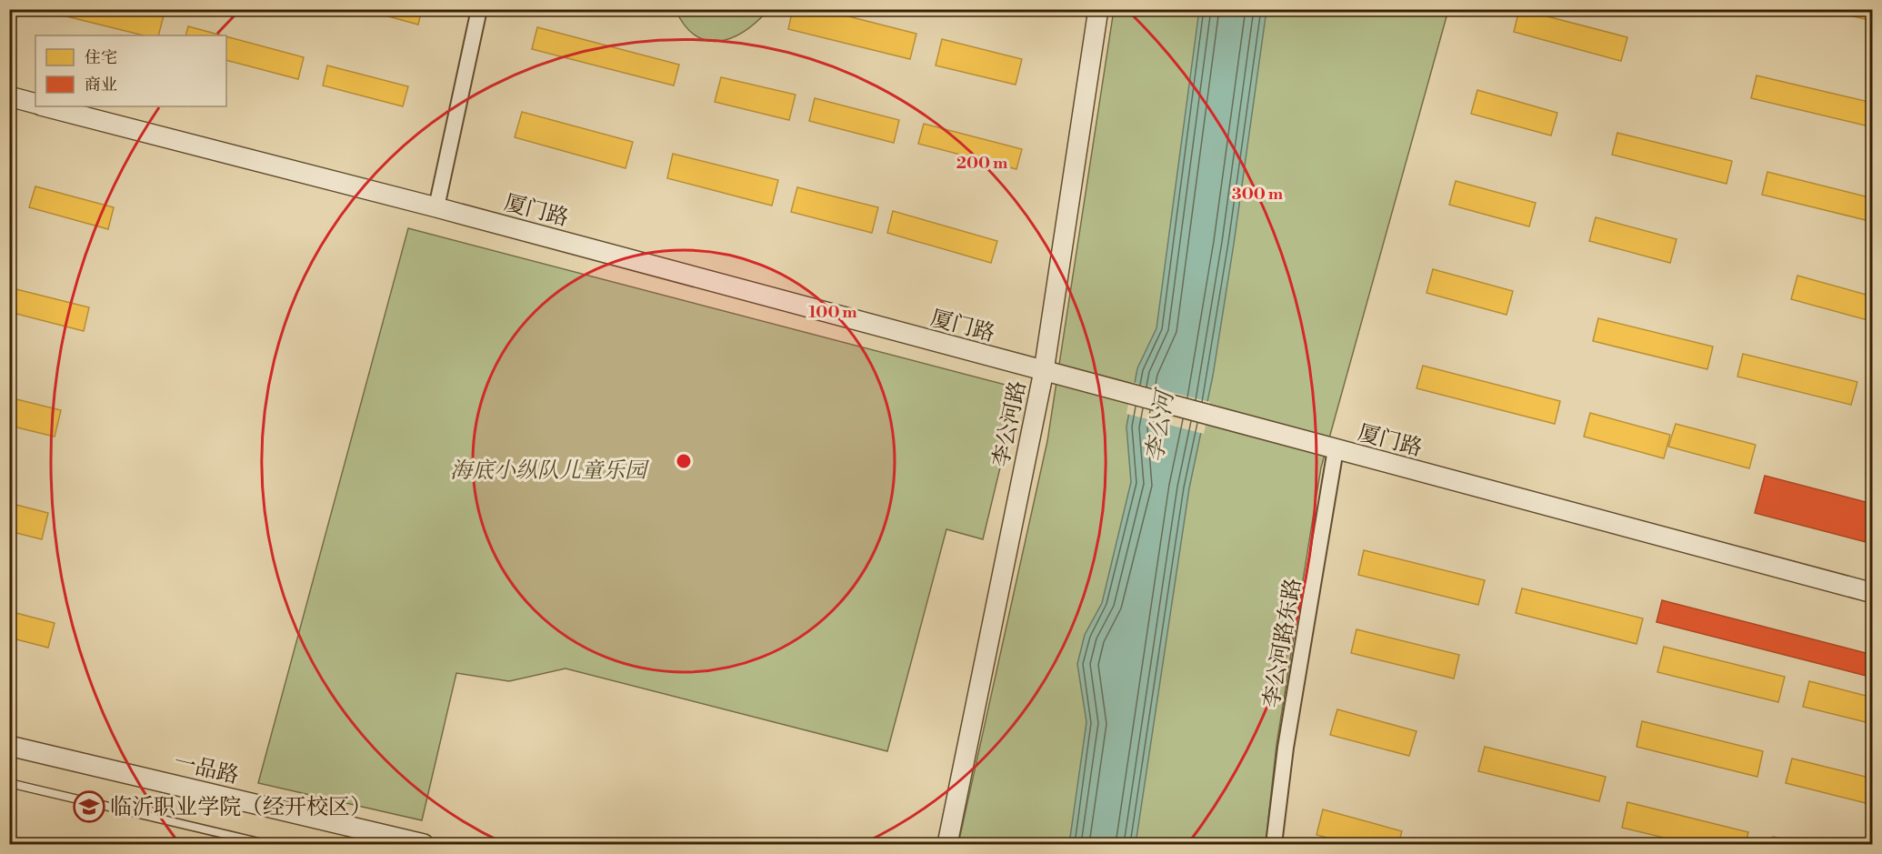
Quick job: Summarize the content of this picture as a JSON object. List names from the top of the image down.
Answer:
{
  "streets": {
    "street": [
      "厦门路",
      "李公河路",
      "李公河路东路",
      "一品路"
    ]
  },
  "crossings": [
    ["厦门路", "李公河路"],
    ["厦门路", "李公河路东路"]
  ],
  "water": ["李公河"],
  "parks": ["海底小纵队儿童乐园"],
  "places": {
    "school or university": ["临沂职业学院（经开校区）"]
  },
  "legend": ["住宅", "商业"],
  "rings": ["200 m", "300 m", "100 m"]
}
